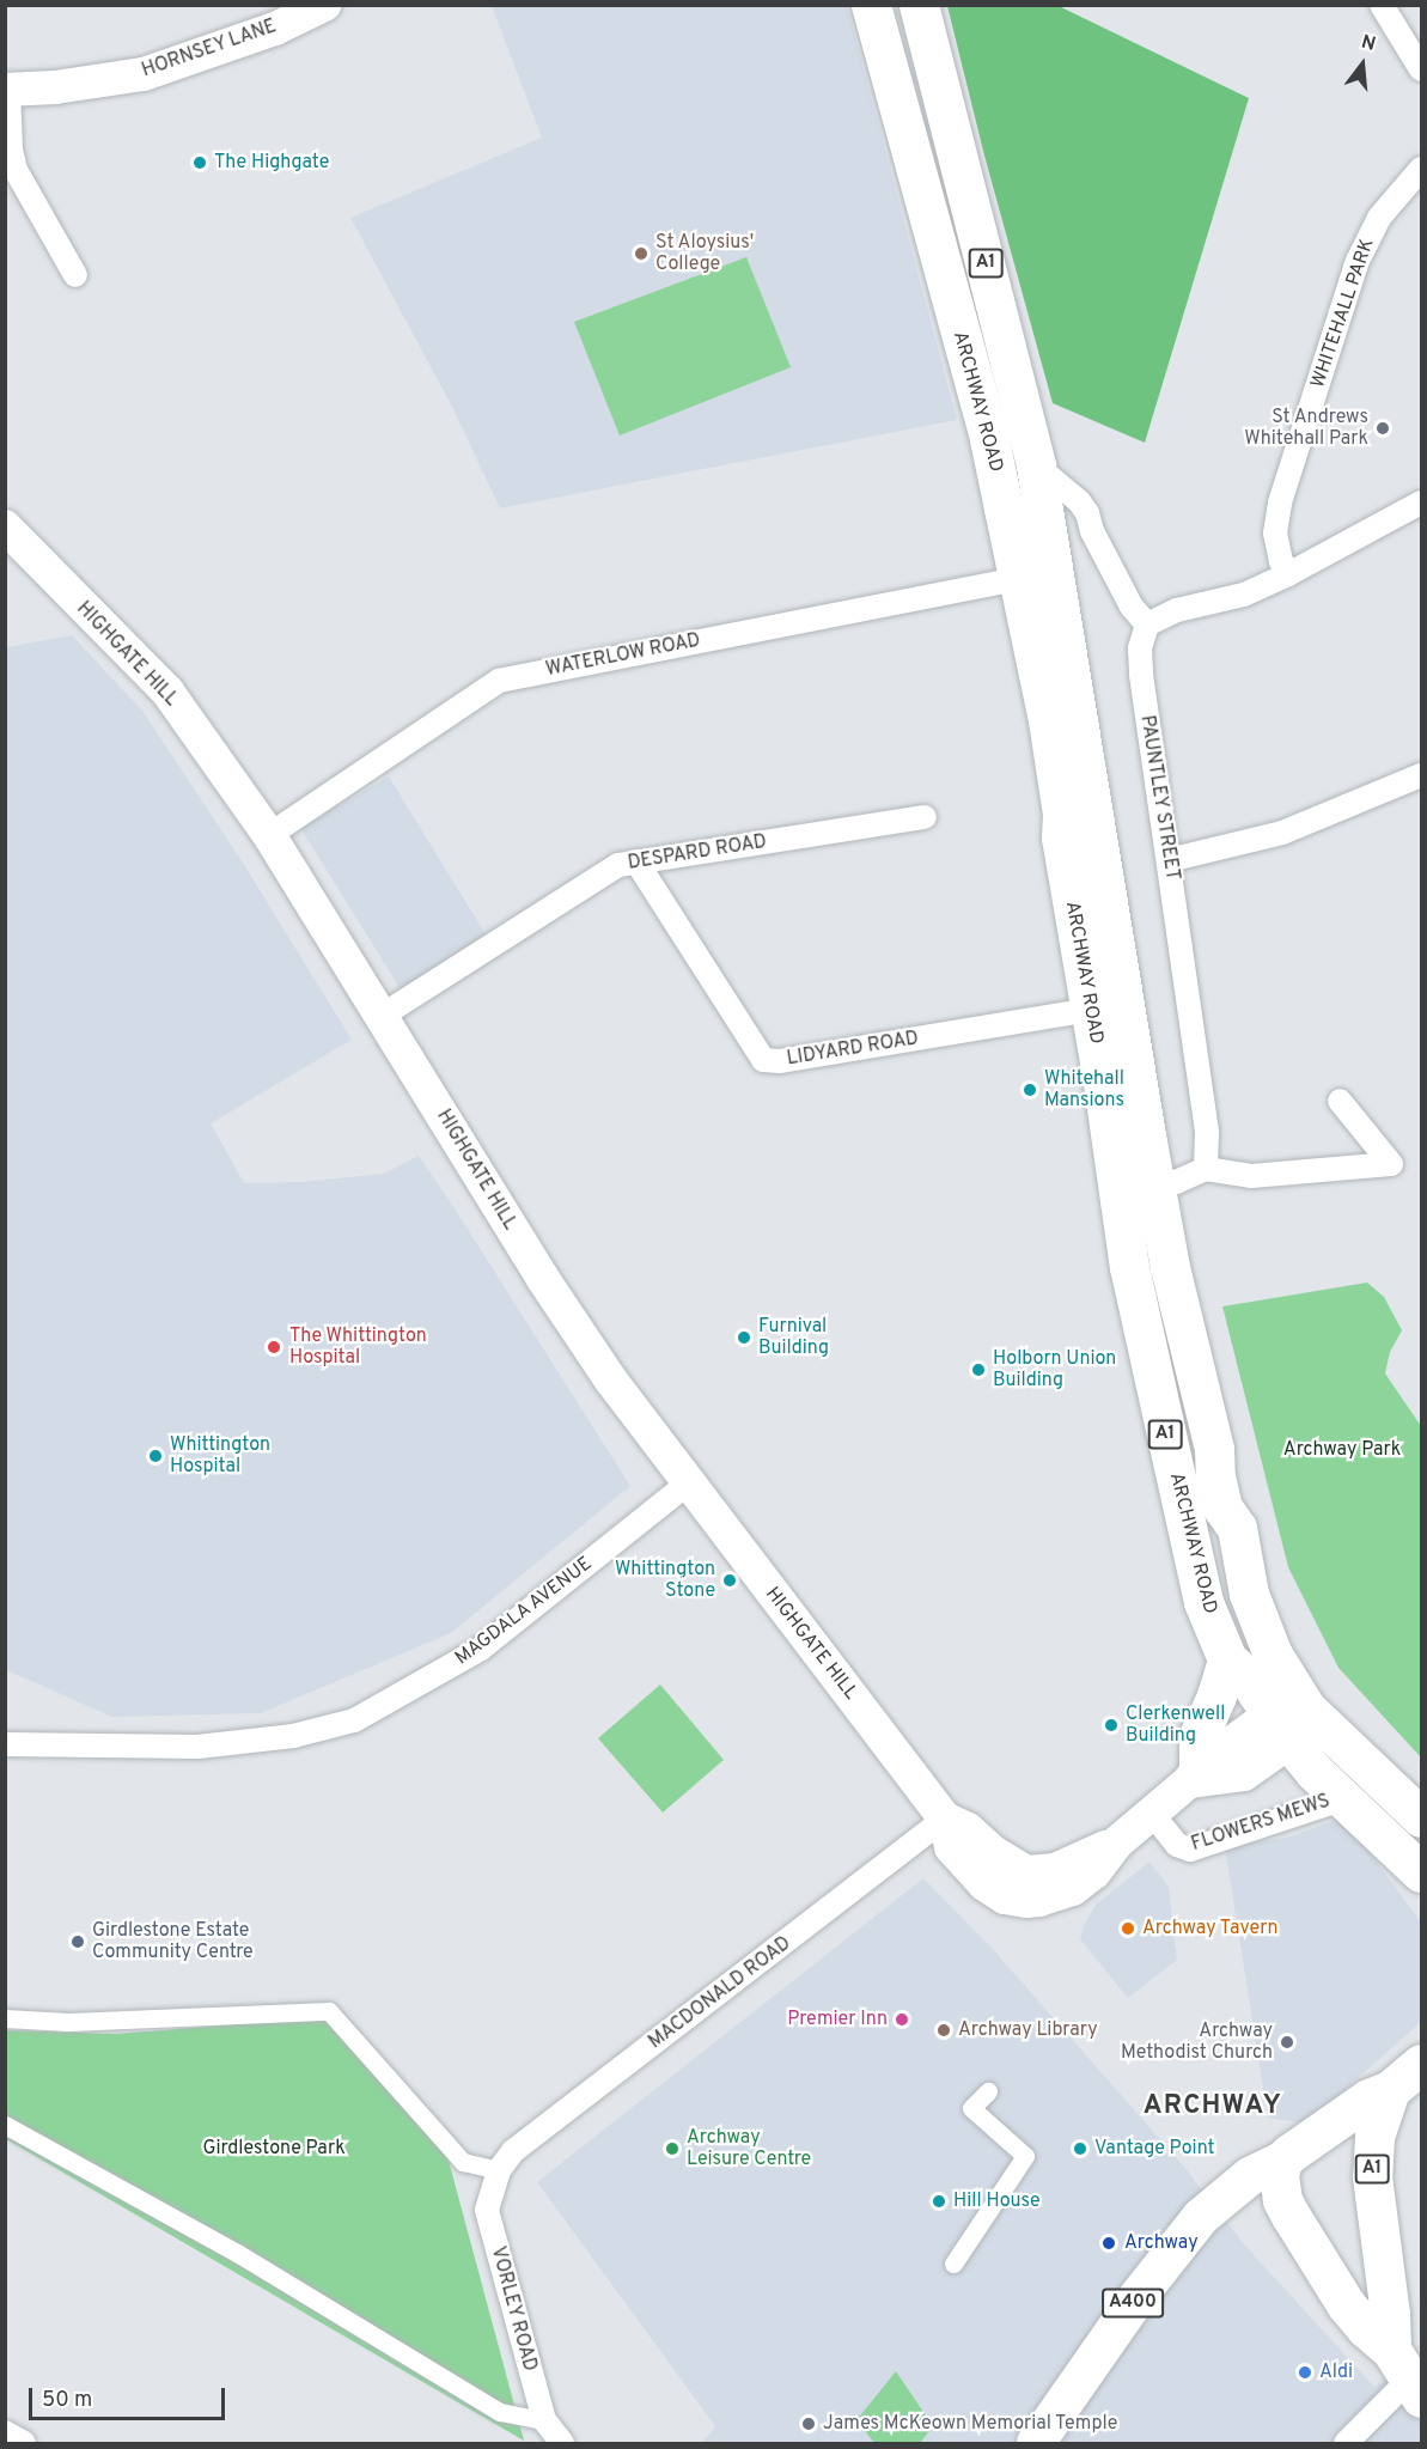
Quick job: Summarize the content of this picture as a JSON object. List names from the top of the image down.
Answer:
{
  "streets": {
    "highway": ["A1", "ARCHWAY ROAD"],
    "main road": ["HORNSEY LANE", "HIGHGATE HILL", "A400"],
    "street": [
      "WHITEHALL PARK",
      "WATERLOW ROAD",
      "PAUNTLEY STREET",
      "DESPARD ROAD",
      "LIDYARD ROAD",
      "MAGDALA AVENUE",
      "FLOWERS MEWS",
      "MACDONALD ROAD",
      "VORLEY ROAD"
    ]
  },
  "crossings": [
    ["ARCHWAY ROAD", "WATERLOW ROAD"],
    ["ARCHWAY ROAD", "LIDYARD ROAD"],
    ["ARCHWAY ROAD", "FLOWERS MEWS"],
    ["HIGHGATE HILL", "WATERLOW ROAD"],
    ["HIGHGATE HILL", "DESPARD ROAD"],
    ["HIGHGATE HILL", "MAGDALA AVENUE"],
    ["HIGHGATE HILL", "MACDONALD ROAD"],
    ["DESPARD ROAD", "LIDYARD ROAD"],
    ["MACDONALD ROAD", "VORLEY ROAD"]
  ],
  "districts": ["ARCHWAY"],
  "parks": ["Archway Park", "Girdlestone Park"],
  "places": [
    "The Highgate",
    "St Aloysius' College",
    "St Andrews Whitehall Park",
    "Whitehall Mansions",
    "Furnival Building",
    "The Whittington Hospital",
    "Holborn Union Building",
    "Whittington Hospital",
    "Whittington Stone",
    "Clerkenwell Building",
    "Archway Tavern",
    "Girdlestone Estate Community Centre",
    "Premier Inn",
    "Archway Library",
    "Archway Methodist Church",
    "Archway Leisure Centre",
    "Vantage Point",
    "Hill House",
    "Archway",
    "Aldi",
    "James McKeown Memorial Temple"
  ],
  "scale_bar": "50 m",
  "north": "top"
}
